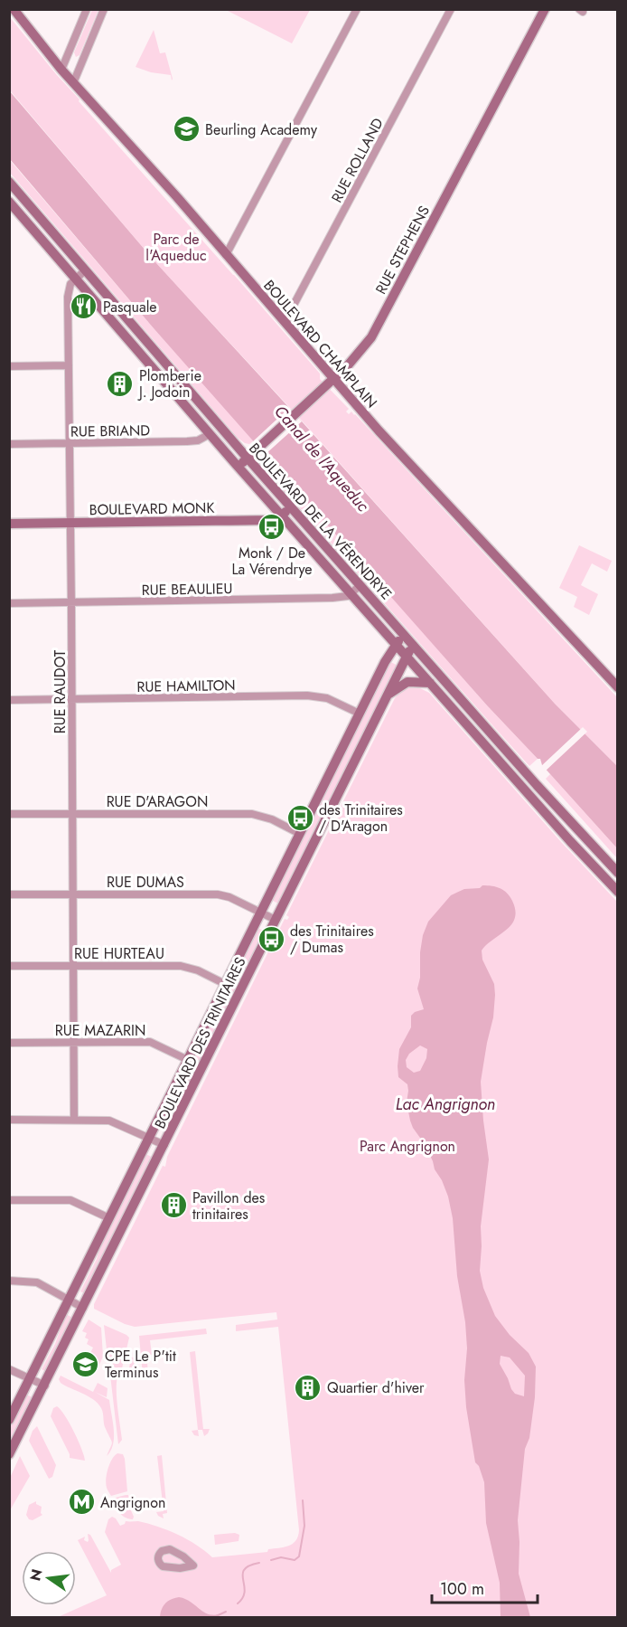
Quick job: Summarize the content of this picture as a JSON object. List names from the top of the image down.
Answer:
{
  "streets": {
    "main road": [
      "RUE STEPHENS",
      "BOULEVARD CHAMPLAIN",
      "BOULEVARD MONK",
      "BOULEVARD DE LA VÉRENDRYE",
      "BOULEVARD DES TRINITAIRES"
    ],
    "street": [
      "RUE ROLLAND",
      "RUE BRIAND",
      "RUE BEAULIEU",
      "RUE HAMILTON",
      "RUE RAUDOT",
      "RUE D'ARAGON",
      "RUE DUMAS",
      "RUE HURTEAU",
      "RUE MAZARIN"
    ]
  },
  "crossings": [
    ["RUE ROLLAND", "BOULEVARD CHAMPLAIN"],
    ["RUE STEPHENS", "BOULEVARD CHAMPLAIN"],
    ["RUE STEPHENS", "BOULEVARD DE LA VÉRENDRYE"],
    ["RUE BRIAND", "BOULEVARD DE LA VÉRENDRYE"],
    ["RUE BRIAND", "RUE RAUDOT"],
    ["BOULEVARD MONK", "BOULEVARD DE LA VÉRENDRYE"],
    ["BOULEVARD MONK", "RUE RAUDOT"],
    ["BOULEVARD DE LA VÉRENDRYE", "RUE BEAULIEU"],
    ["BOULEVARD DE LA VÉRENDRYE", "RUE RAUDOT"],
    ["BOULEVARD DE LA VÉRENDRYE", "BOULEVARD DES TRINITAIRES"],
    ["RUE BEAULIEU", "RUE RAUDOT"],
    ["RUE HAMILTON", "RUE RAUDOT"],
    ["RUE HAMILTON", "BOULEVARD DES TRINITAIRES"],
    ["RUE RAUDOT", "RUE D'ARAGON"],
    ["RUE RAUDOT", "RUE DUMAS"],
    ["RUE RAUDOT", "RUE HURTEAU"],
    ["RUE RAUDOT", "RUE MAZARIN"],
    ["RUE D'ARAGON", "BOULEVARD DES TRINITAIRES"],
    ["RUE DUMAS", "BOULEVARD DES TRINITAIRES"],
    ["RUE HURTEAU", "BOULEVARD DES TRINITAIRES"],
    ["RUE MAZARIN", "BOULEVARD DES TRINITAIRES"]
  ],
  "water": ["Canal de l'Aqueduc", "Lac Angrignon"],
  "parks": ["Parc de l'Aqueduc", "Parc Angrignon"],
  "places": {
    "school or university": ["Beurling Academy", "CPE Le P'tit Terminus"],
    "restaurant": ["Pasquale"],
    "building": ["Plomberie J. Jodoin", "Pavillon des trinitaires", "Quartier d'hiver"],
    "bus stop": ["Monk / De La Vérendrye", "des Trinitaires / D'Aragon", "des Trinitaires / Dumas"],
    "metro station": ["Angrignon"]
  },
  "scale_bar": "100 m",
  "north": "left"
}
